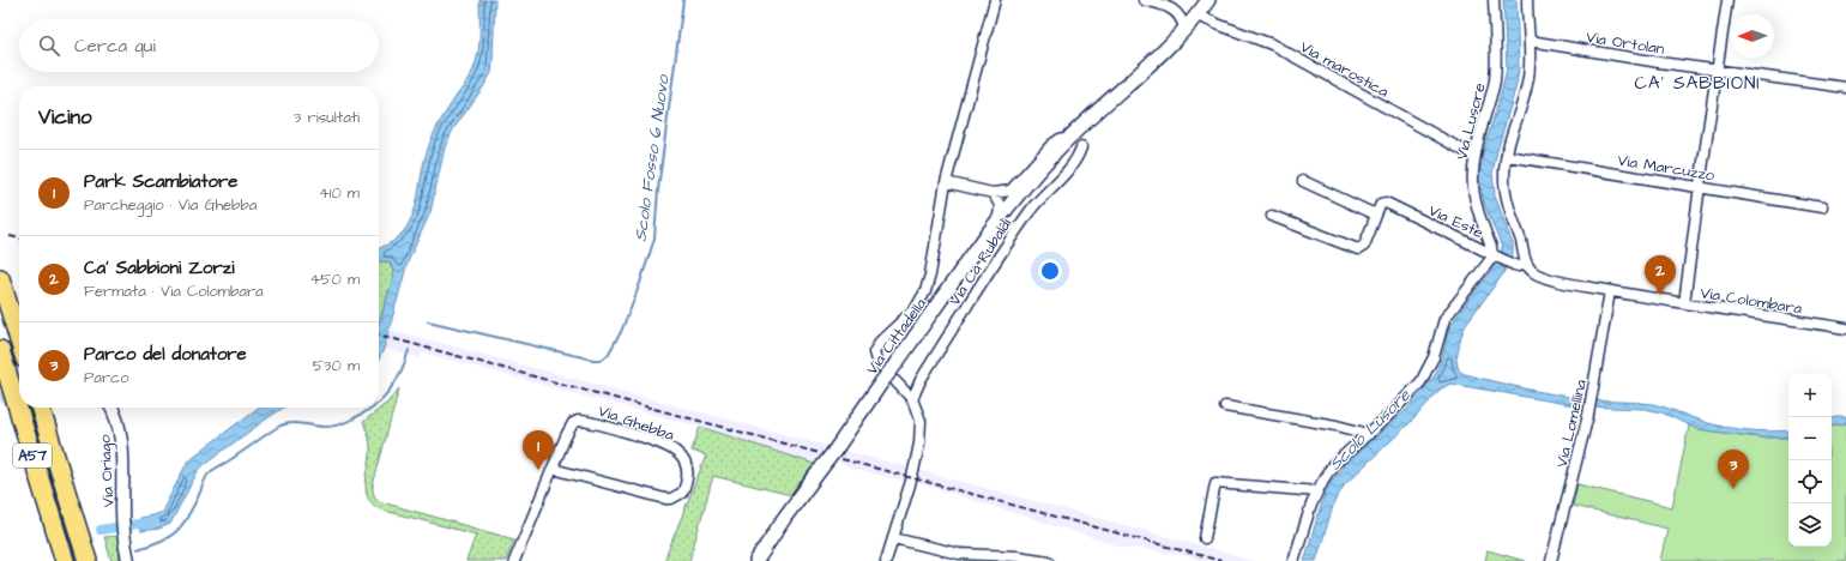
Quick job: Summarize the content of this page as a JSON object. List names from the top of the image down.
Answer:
{
  "streets": {
    "highway": ["A57"],
    "main road": ["Via Cittadella"],
    "street": [
      "Via Ortolan",
      "Via marostica",
      "Via Lusore",
      "Via Marcuzzo",
      "Via Este",
      "Via Cà Rubaldi",
      "Via Colombara",
      "Via Ghebba",
      "Via Lomellina",
      "Via Oriago"
    ]
  },
  "crossings": [
    ["Via marostica", "Via Lusore"],
    ["Via marostica", "Via Cittadella"],
    ["Via Lusore", "Via Este"],
    ["Via Este", "Via Colombara"],
    ["Via Cà Rubaldi", "Via Cittadella"],
    ["Via Colombara", "Via Lomellina"]
  ],
  "districts": ["CA' SABBIONI"],
  "water": ["Scolo Fosso 6 Nuovo", "Scolo Lusore"],
  "north": "left",
  "page": {
    "search": "Cerca qui",
    "heading": ["Vicino", "3 risultati"],
    "list": [
      {
        "mark": "1",
        "name": "Park Scambiatore",
        "note": "Parcheggio · Via Ghebba",
        "value": "410 m"
      },
      {
        "mark": "2",
        "name": "Ca' Sabbioni Zorzi",
        "note": "Fermata · Via Colombara",
        "value": "450 m"
      },
      {
        "mark": "3",
        "name": "Parco del donatore",
        "note": "Parco",
        "value": "530 m"
      }
    ],
    "pins": ["2", "1", "3"],
    "map_buttons": ["+", "−"]
  }
}
